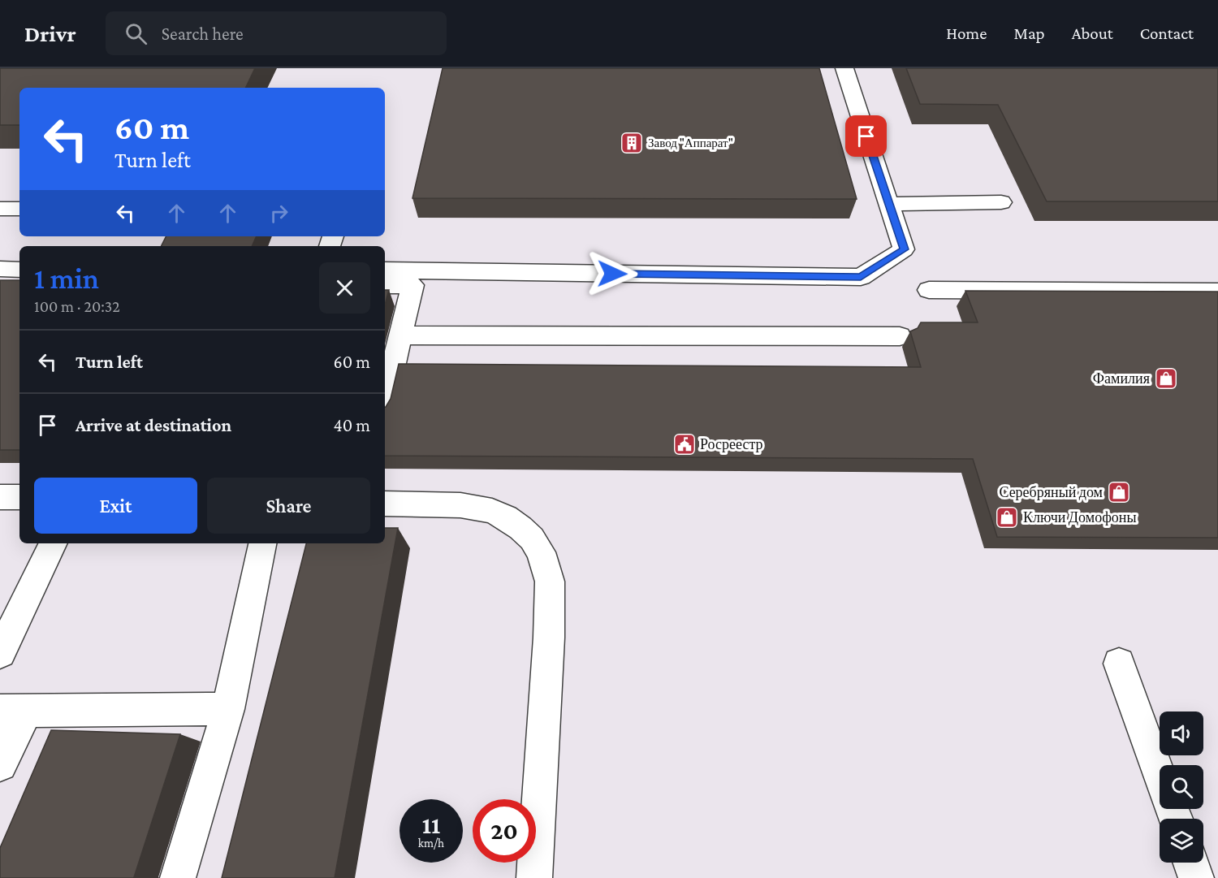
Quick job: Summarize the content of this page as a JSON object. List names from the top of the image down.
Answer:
{
  "places": {
    "building": ["Завод \"Аппарат\""],
    "shop": ["Фамилия", "Серебряный дом", "Ключи Домофоны"],
    "public building": ["Росреестр"]
  },
  "page": {
    "header": "Drivr",
    "search": "Search here",
    "nav": [
      "Home",
      "Map",
      "About",
      "Contact"
    ],
    "turn": ["60 m", "Turn left"],
    "heading": ["1 min", "100 m · 20:32"],
    "list": [
      {
        "name": "Turn left",
        "value": "60 m"
      },
      {
        "name": "Arrive at destination",
        "value": "40 m"
      }
    ],
    "buttons": ["Exit", "Share"],
    "speed": "11 km/h",
    "limit": "20"
  }
}
